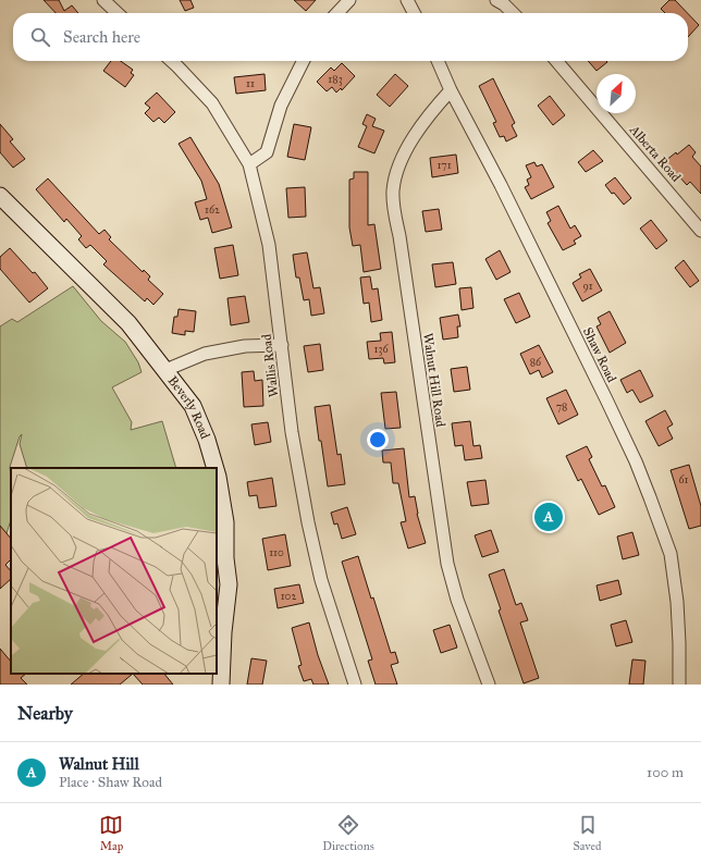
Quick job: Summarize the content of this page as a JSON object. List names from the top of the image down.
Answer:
{
  "streets": {
    "street": [
      "Alberta Road",
      "Shaw Road",
      "Wallis Road",
      "Walnut Hill Road",
      "Beverly Road"
    ]
  },
  "crossings": [
    ["Shaw Road", "Walnut Hill Road"]
  ],
  "house_numbers": [
    "183",
    "11",
    "171",
    "162",
    "91",
    "136",
    "86",
    "78",
    "61",
    "110",
    "102"
  ],
  "north": "top right",
  "page": {
    "search": "Search here",
    "pins": "A",
    "heading": "Nearby",
    "list": [
      {
        "mark": "A",
        "name": "Walnut Hill",
        "note": "Place · Shaw Road",
        "value": "100 m"
      }
    ],
    "nav": ["Map", "Directions", "Saved"]
  }
}
